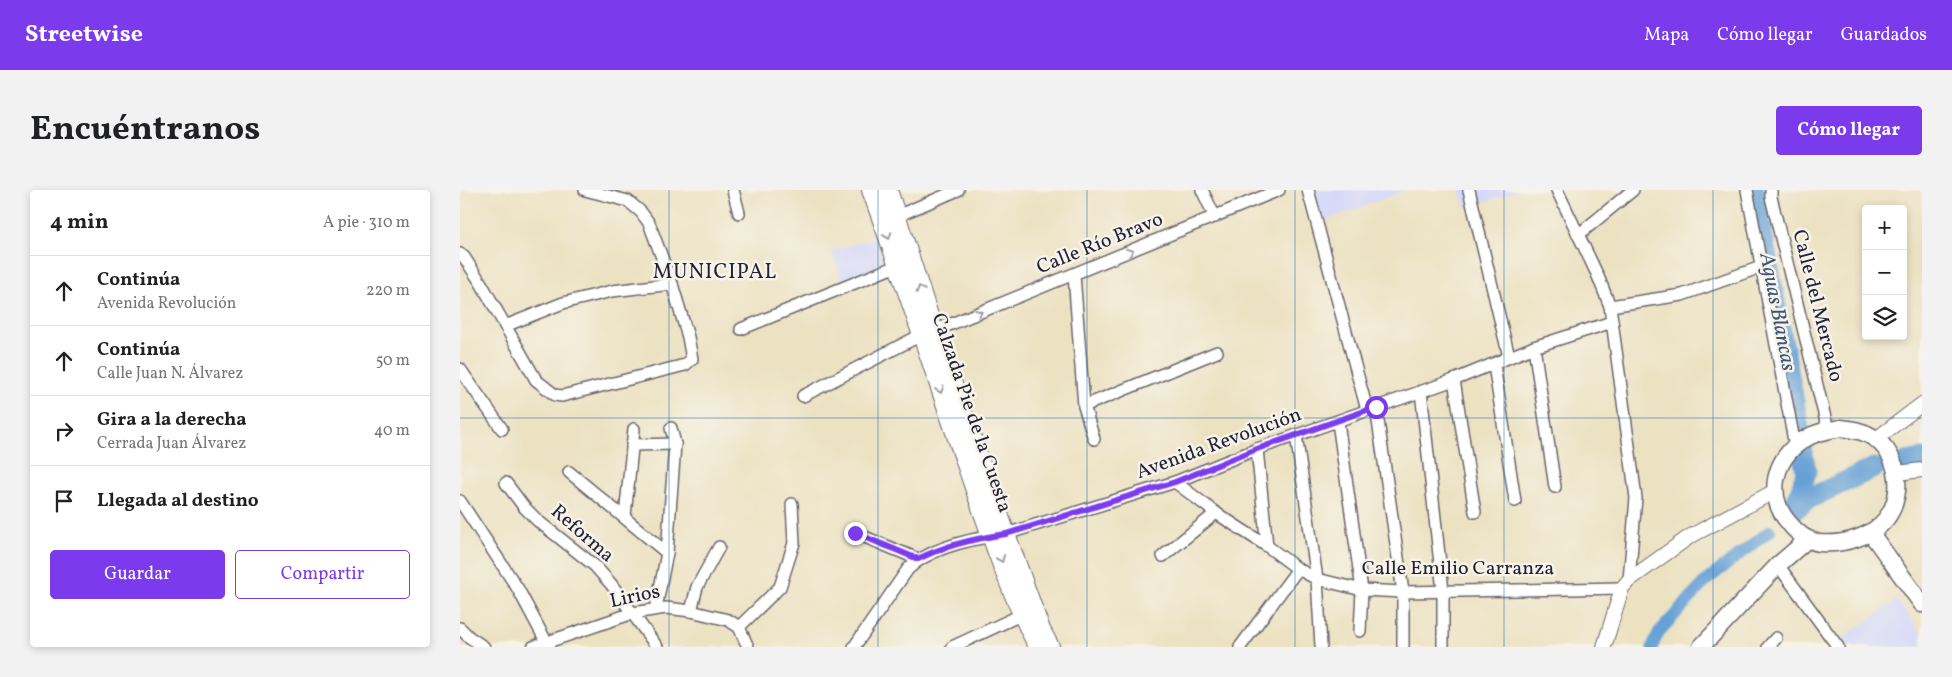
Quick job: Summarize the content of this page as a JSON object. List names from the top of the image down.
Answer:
{
  "streets": {
    "main road": ["Calzada Pie de la Cuesta"],
    "street": [
      "Calle Río Bravo",
      "Calle del Mercado",
      "Avenida Revolución",
      "Reforma",
      "Calle Emilio Carranza",
      "Lirios"
    ]
  },
  "crossings": [
    ["Calle Río Bravo", "Calzada Pie de la Cuesta"],
    ["Calzada Pie de la Cuesta", "Avenida Revolución"],
    ["Avenida Revolución", "Calle Emilio Carranza"],
    ["Reforma", "Lirios"]
  ],
  "one_way": ["Calle Río Bravo"],
  "districts": ["MUNICIPAL"],
  "water": ["Aguas Blancas"],
  "page": {
    "header": "Streetwise",
    "nav": ["Mapa", "Cómo llegar", "Guardados"],
    "title": "Encuéntranos",
    "buttons": [
      "Cómo llegar",
      ["Guardar", "Compartir"]
    ],
    "heading": ["4 min", "A pie · 310 m"],
    "map_buttons": ["+", "−"],
    "list": [
      ["Continúa", "Avenida Revolución", "220 m"],
      ["Continúa", "Calle Juan N. Álvarez", "50 m"],
      ["Gira a la derecha", "Cerrada Juan Álvarez", "40 m"],
      "Llegada al destino"
    ]
  }
}
